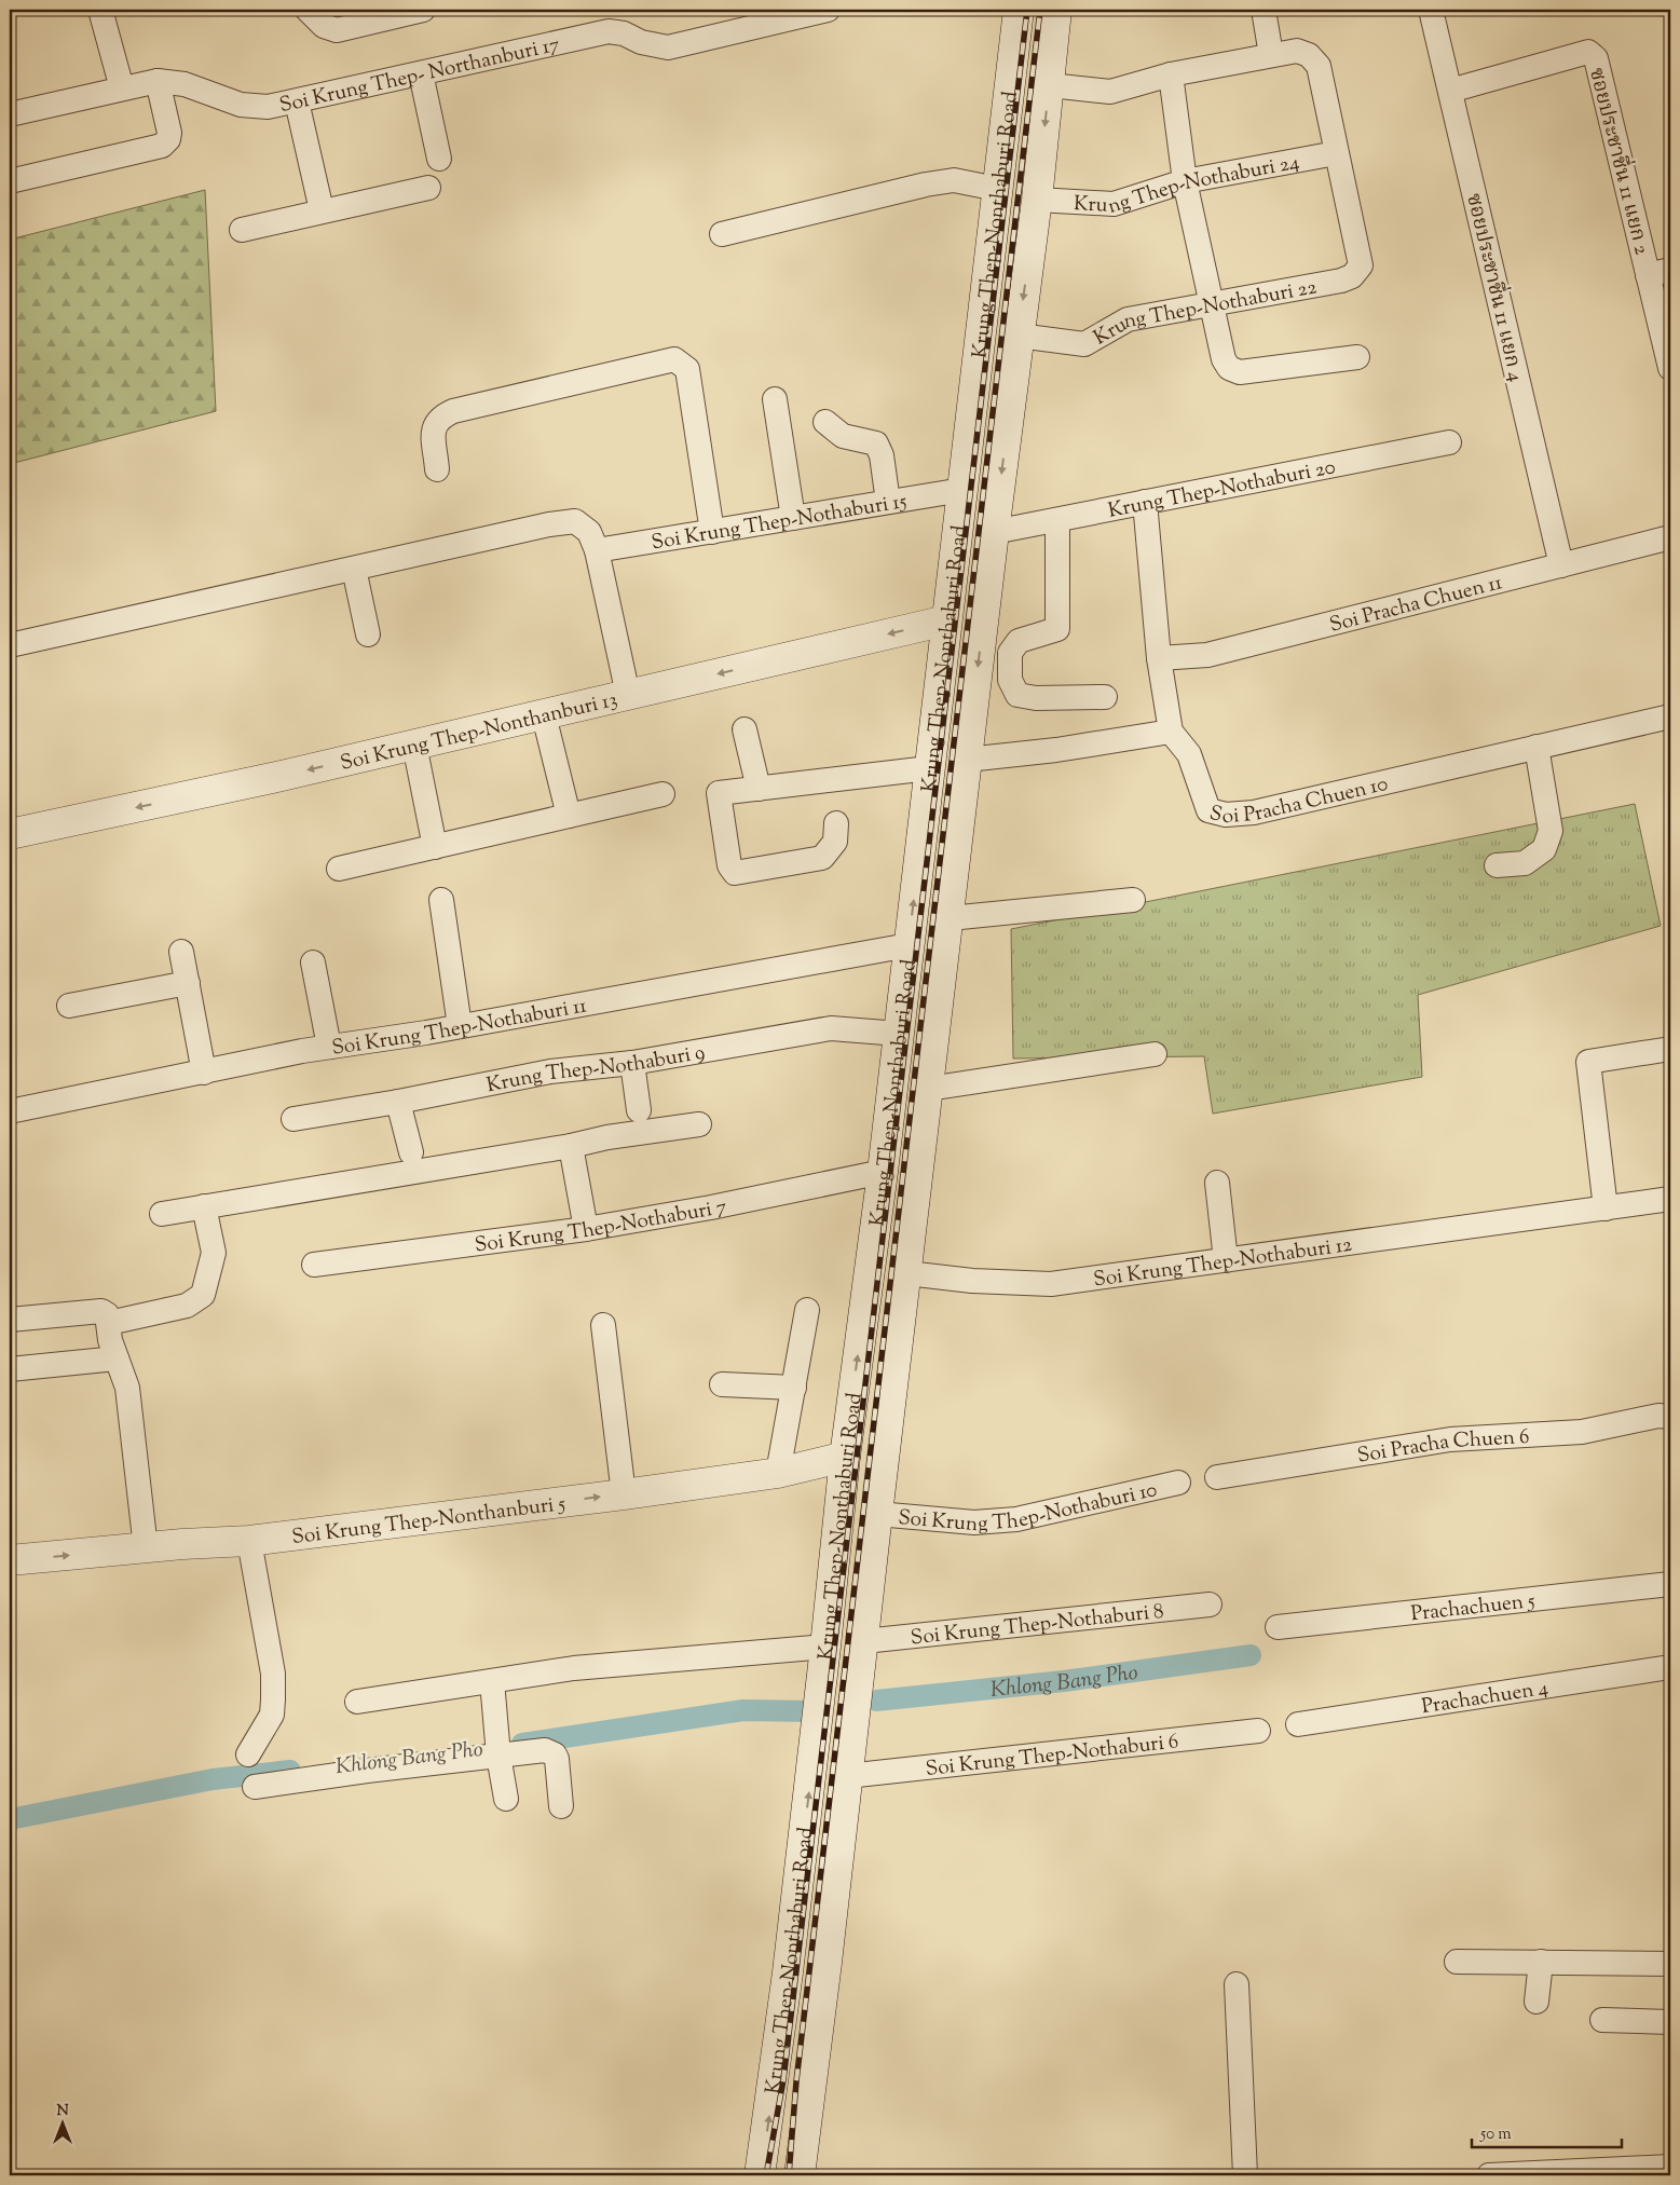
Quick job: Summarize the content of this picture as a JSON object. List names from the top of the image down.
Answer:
{
  "streets": {
    "main road": ["Krung Thep-Nonthaburi Road", "Soi Krung Thep-Nonthanburi 13", "Soi Krung Thep-Nonthanburi 5"],
    "street": [
      "Soi Krung Thep- Northanburi 17",
      "ซอยประชาชื่น 11 แยก 2",
      "Krung Thep-Nothaburi 24",
      "ซอยประชาชื่น 11 แยก 4",
      "Krung Thep-Nothaburi 22",
      "Krung Thep-Nothaburi 20",
      "Soi Krung Thep-Nothaburi 15",
      "Soi Pracha Chuen 11",
      "Soi Pracha Chuen 10",
      "Soi Krung Thep-Nothaburi 11",
      "Krung Thep-Nothaburi 9",
      "Soi Krung Thep-Nothaburi 7",
      "Soi Krung Thep-Nothaburi 12",
      "Soi Pracha Chuen 6",
      "Soi Krung Thep-Nothaburi 10",
      "Prachachuen 5",
      "Soi Krung Thep-Nothaburi 8",
      "Prachachuen 4",
      "Soi Krung Thep-Nothaburi 6"
    ]
  },
  "crossings": [
    ["ซอยประชาชื่น 11 แยก 2", "ซอยประชาชื่น 11 แยก 4"],
    ["Krung Thep-Nothaburi 24", "Krung Thep-Nonthaburi Road"],
    ["Krung Thep-Nothaburi 24", "Krung Thep-Nothaburi 22"],
    ["Krung Thep-Nonthaburi Road", "Krung Thep-Nothaburi 22"],
    ["Krung Thep-Nonthaburi Road", "Krung Thep-Nothaburi 20"],
    ["Krung Thep-Nonthaburi Road", "Soi Krung Thep-Nothaburi 15"],
    ["Krung Thep-Nonthaburi Road", "Soi Krung Thep-Nonthanburi 13"],
    ["Krung Thep-Nonthaburi Road", "Soi Krung Thep-Nothaburi 11"],
    ["Krung Thep-Nonthaburi Road", "Krung Thep-Nothaburi 9"],
    ["Krung Thep-Nonthaburi Road", "Soi Krung Thep-Nothaburi 7"],
    ["Krung Thep-Nonthaburi Road", "Soi Krung Thep-Nothaburi 12"],
    ["Krung Thep-Nonthaburi Road", "Soi Krung Thep-Nothaburi 10"],
    ["Krung Thep-Nonthaburi Road", "Soi Krung Thep-Nonthanburi 5"],
    ["Krung Thep-Nonthaburi Road", "Soi Krung Thep-Nothaburi 8"],
    ["Krung Thep-Nonthaburi Road", "Soi Krung Thep-Nothaburi 6"],
    ["ซอยประชาชื่น 11 แยก 4", "Soi Pracha Chuen 11"],
    ["Krung Thep-Nothaburi 20", "Soi Pracha Chuen 10"],
    ["Soi Pracha Chuen 11", "Soi Pracha Chuen 10"]
  ],
  "one_way": ["Soi Krung Thep-Nonthanburi 13", "Soi Krung Thep-Nonthanburi 5"],
  "water": ["Khlong Bang Pho"],
  "scale_bar": "50 m",
  "north": "top"
}
